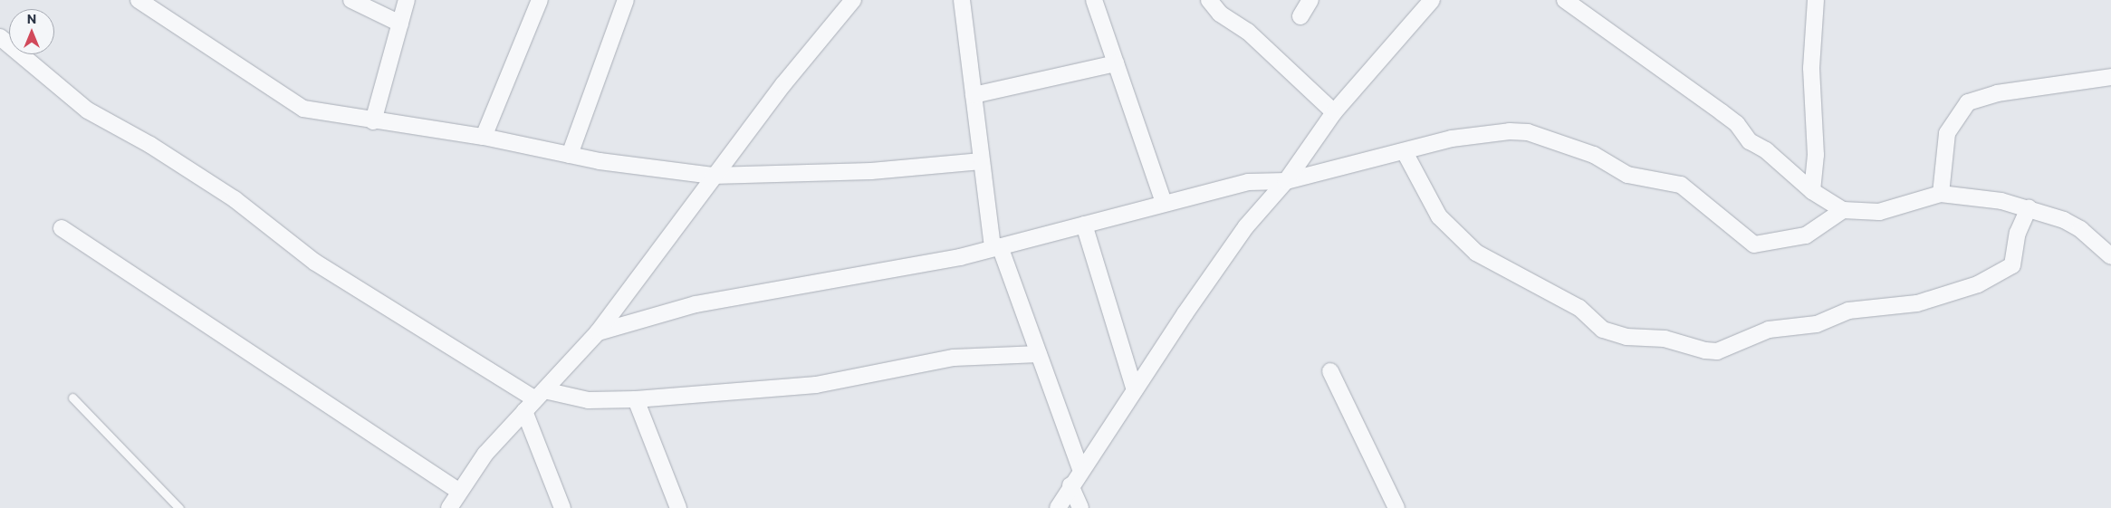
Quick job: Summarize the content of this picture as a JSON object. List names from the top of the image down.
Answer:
{
  "north": "top"
}
